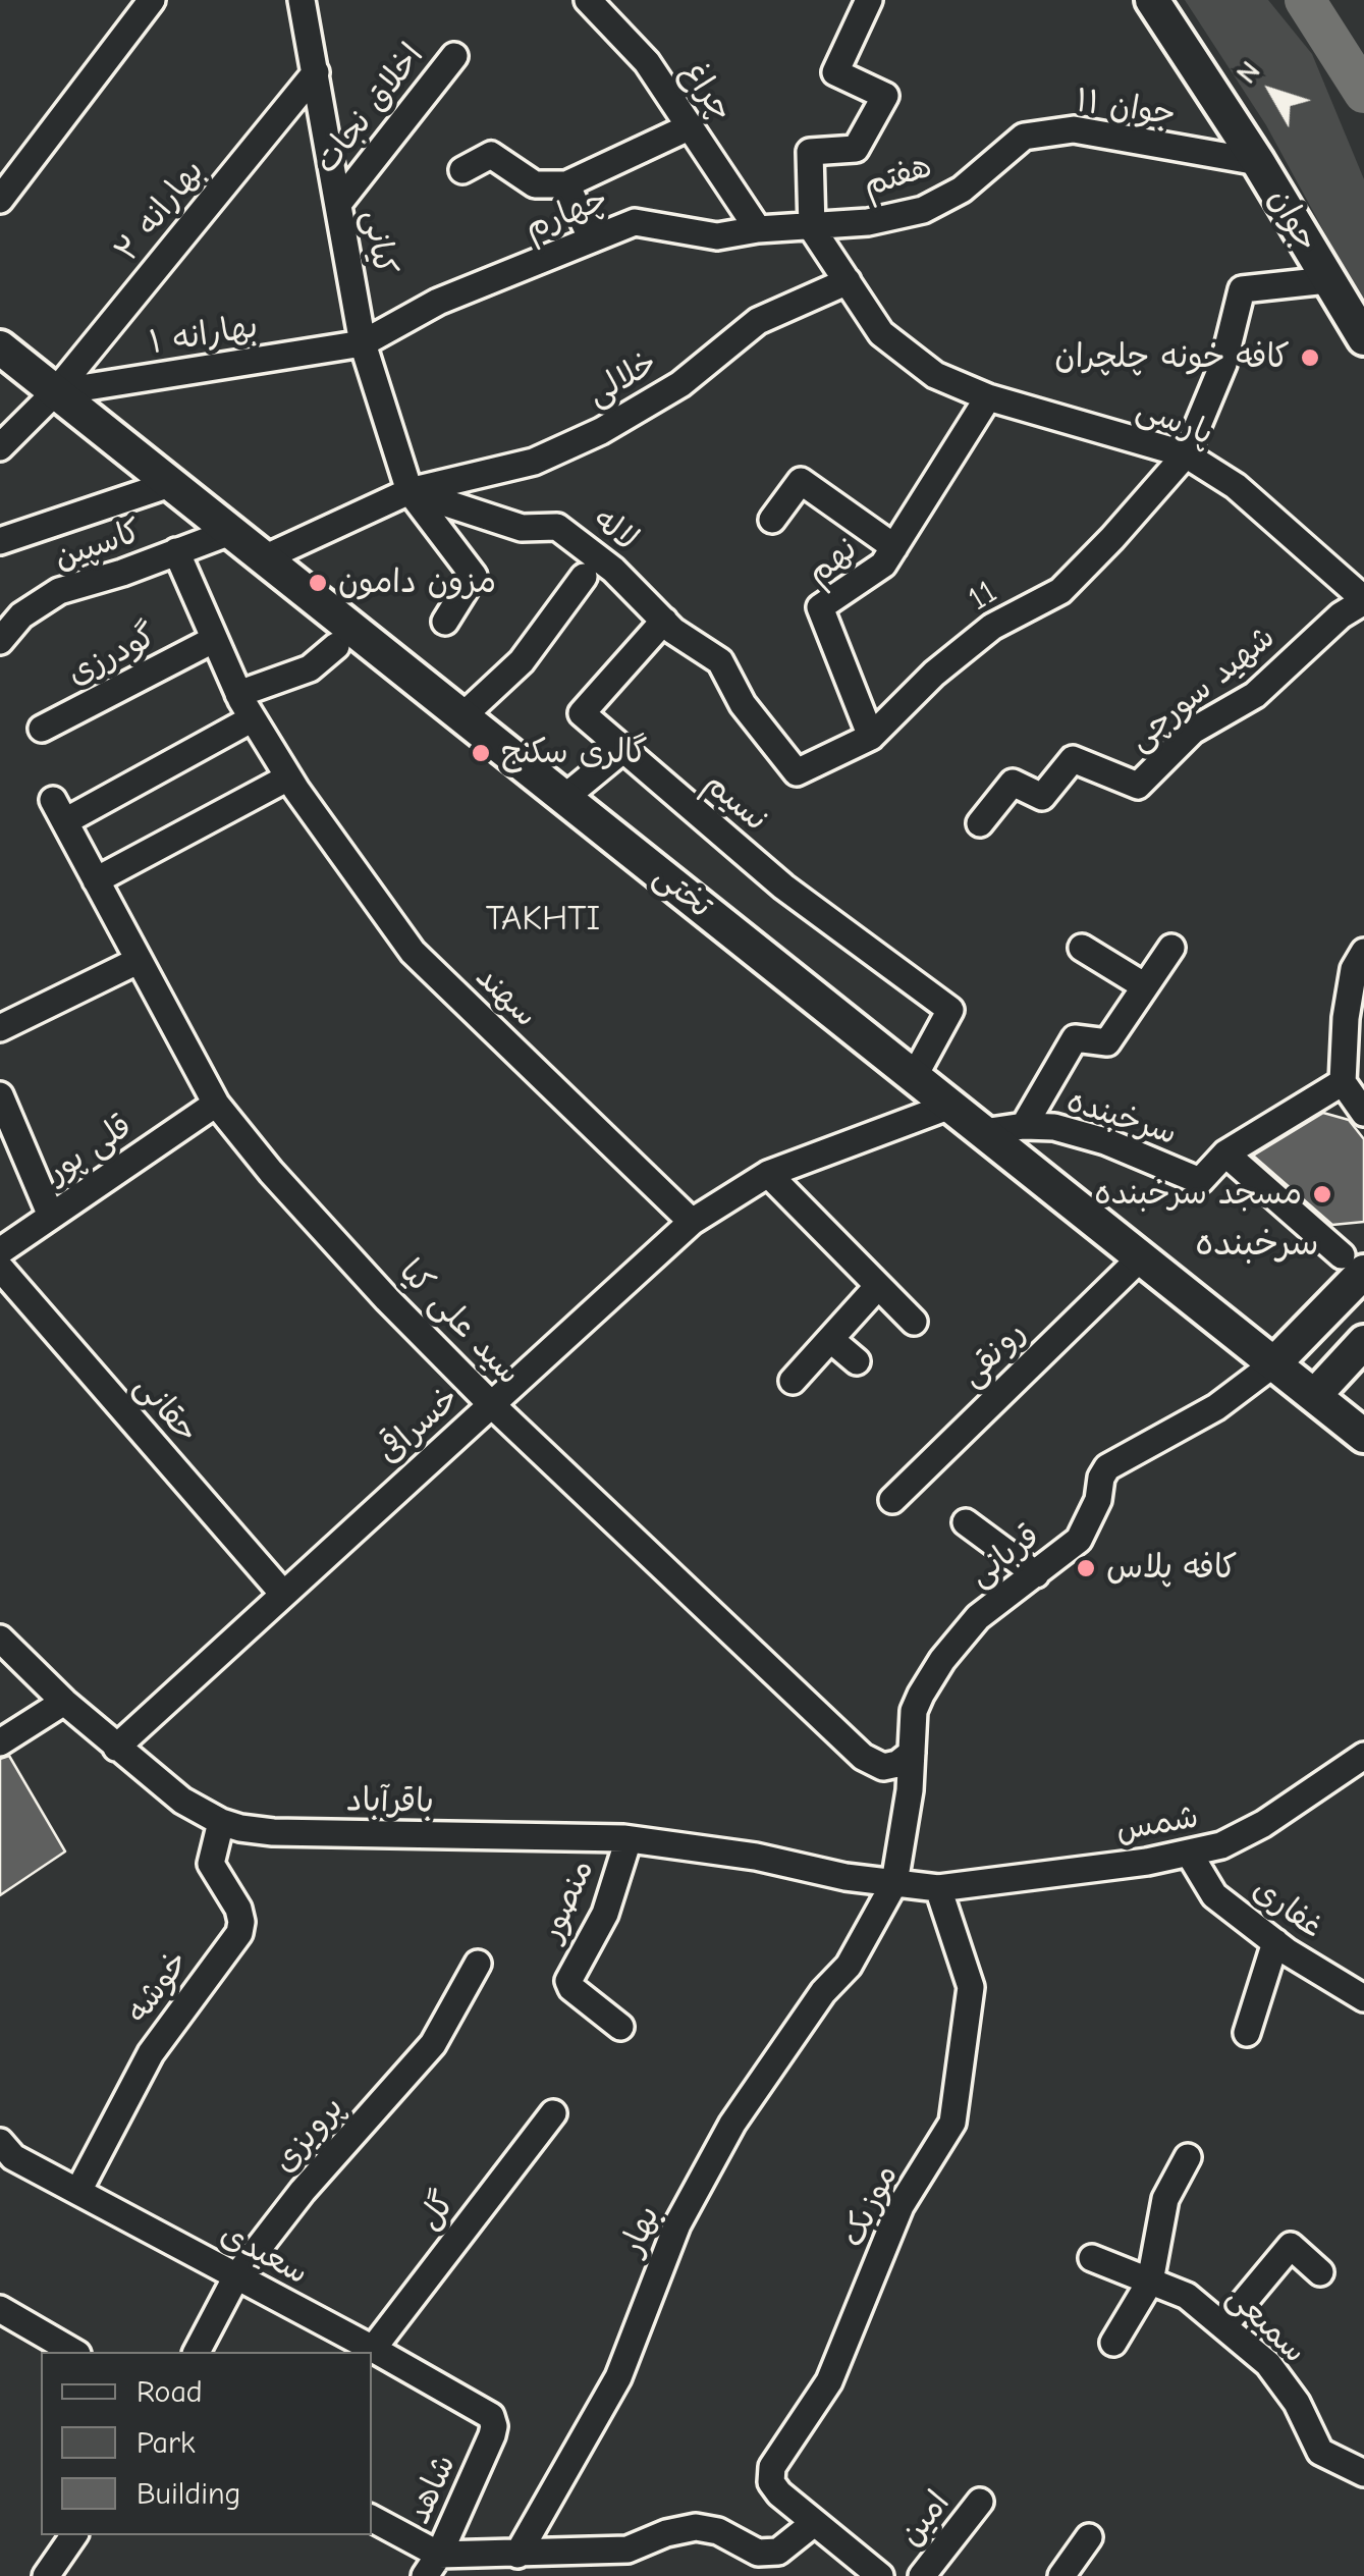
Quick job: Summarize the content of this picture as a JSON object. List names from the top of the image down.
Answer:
{
  "streets": {
    "main road": ["جوان", "تختی"],
    "street": [
      "چراغ",
      "جوان ۱۱",
      "اخلاق نجات",
      "هفتم",
      "بهارانه ۲",
      "چهارم",
      "کیانی",
      "بهارانه ۱",
      "خلالی",
      "پارسی",
      "لاله",
      "کاسپین",
      "نهم",
      "11",
      "گودرزی",
      "شهید سورچی",
      "نسیم",
      "سهند",
      "سرخبنده",
      "قلی پور",
      "سید علی کیا",
      "رونقی",
      "حقانی",
      "خسراقی",
      "قربانی",
      "باقرآباد",
      "شمس",
      "منصور",
      "غفاری",
      "خوشه",
      "پرویزی",
      "موزیک",
      "گل",
      "بهار",
      "سعیدی",
      "سمیعی",
      "شاهد",
      "امین"
    ]
  },
  "crossings": [
    ["چراغ", "چهارم"],
    ["جوان ۱۱", "هفتم"],
    ["جوان ۱۱", "جوان"],
    ["اخلاق نجات", "کیانی"],
    ["هفتم", "چهارم"],
    ["هفتم", "پارسی"],
    ["بهارانه ۲", "کیانی"],
    ["بهارانه ۲", "بهارانه ۱"],
    ["بهارانه ۲", "تختی"],
    ["چهارم", "کیانی"],
    ["چهارم", "بهارانه ۱"],
    ["چهارم", "پارسی"],
    ["جوان", "11"],
    ["کیانی", "بهارانه ۱"],
    ["کیانی", "خلالی"],
    ["کیانی", "لاله"],
    ["بهارانه ۱", "تختی"],
    ["خلالی", "پارسی"],
    ["خلالی", "لاله"],
    ["پارسی", "نهم"],
    ["پارسی", "11"],
    ["پارسی", "شهید سورچی"],
    ["لاله", "11"],
    ["لاله", "نسیم"],
    ["کاسپین", "تختی"],
    ["کاسپین", "سهند"],
    ["نهم", "11"],
    ["گودرزی", "سهند"],
    ["نسیم", "تختی"],
    ["تختی", "سرخبنده"],
    ["تختی", "رونقی"],
    ["تختی", "خسراقی"],
    ["تختی", "قربانی"],
    ["سهند", "سید علی کیا"],
    ["سهند", "خسراقی"],
    ["قلی پور", "سید علی کیا"],
    ["سید علی کیا", "خسراقی"],
    ["سید علی کیا", "قربانی"],
    ["حقانی", "خسراقی"],
    ["خسراقی", "باقرآباد"],
    ["قربانی", "باقرآباد"],
    ["قربانی", "شمس"],
    ["قربانی", "بهار"],
    ["باقرآباد", "شمس"],
    ["باقرآباد", "منصور"],
    ["باقرآباد", "خوشه"],
    ["باقرآباد", "بهار"],
    ["شمس", "غفاری"],
    ["شمس", "موزیک"],
    ["شمس", "بهار"],
    ["خوشه", "سعیدی"],
    ["پرویزی", "سعیدی"],
    ["گل", "سعیدی"],
    ["سعیدی", "شاهد"]
  ],
  "districts": ["TAKHTI", "سرخبنده"],
  "places": [
    "کافه خونه چلچران",
    "مزون دامون",
    "گالری سکنج",
    "مسجد سرخبنده",
    "کافه پلاس"
  ],
  "legend": ["Road", "Park", "Building"],
  "north": "top left"
}
